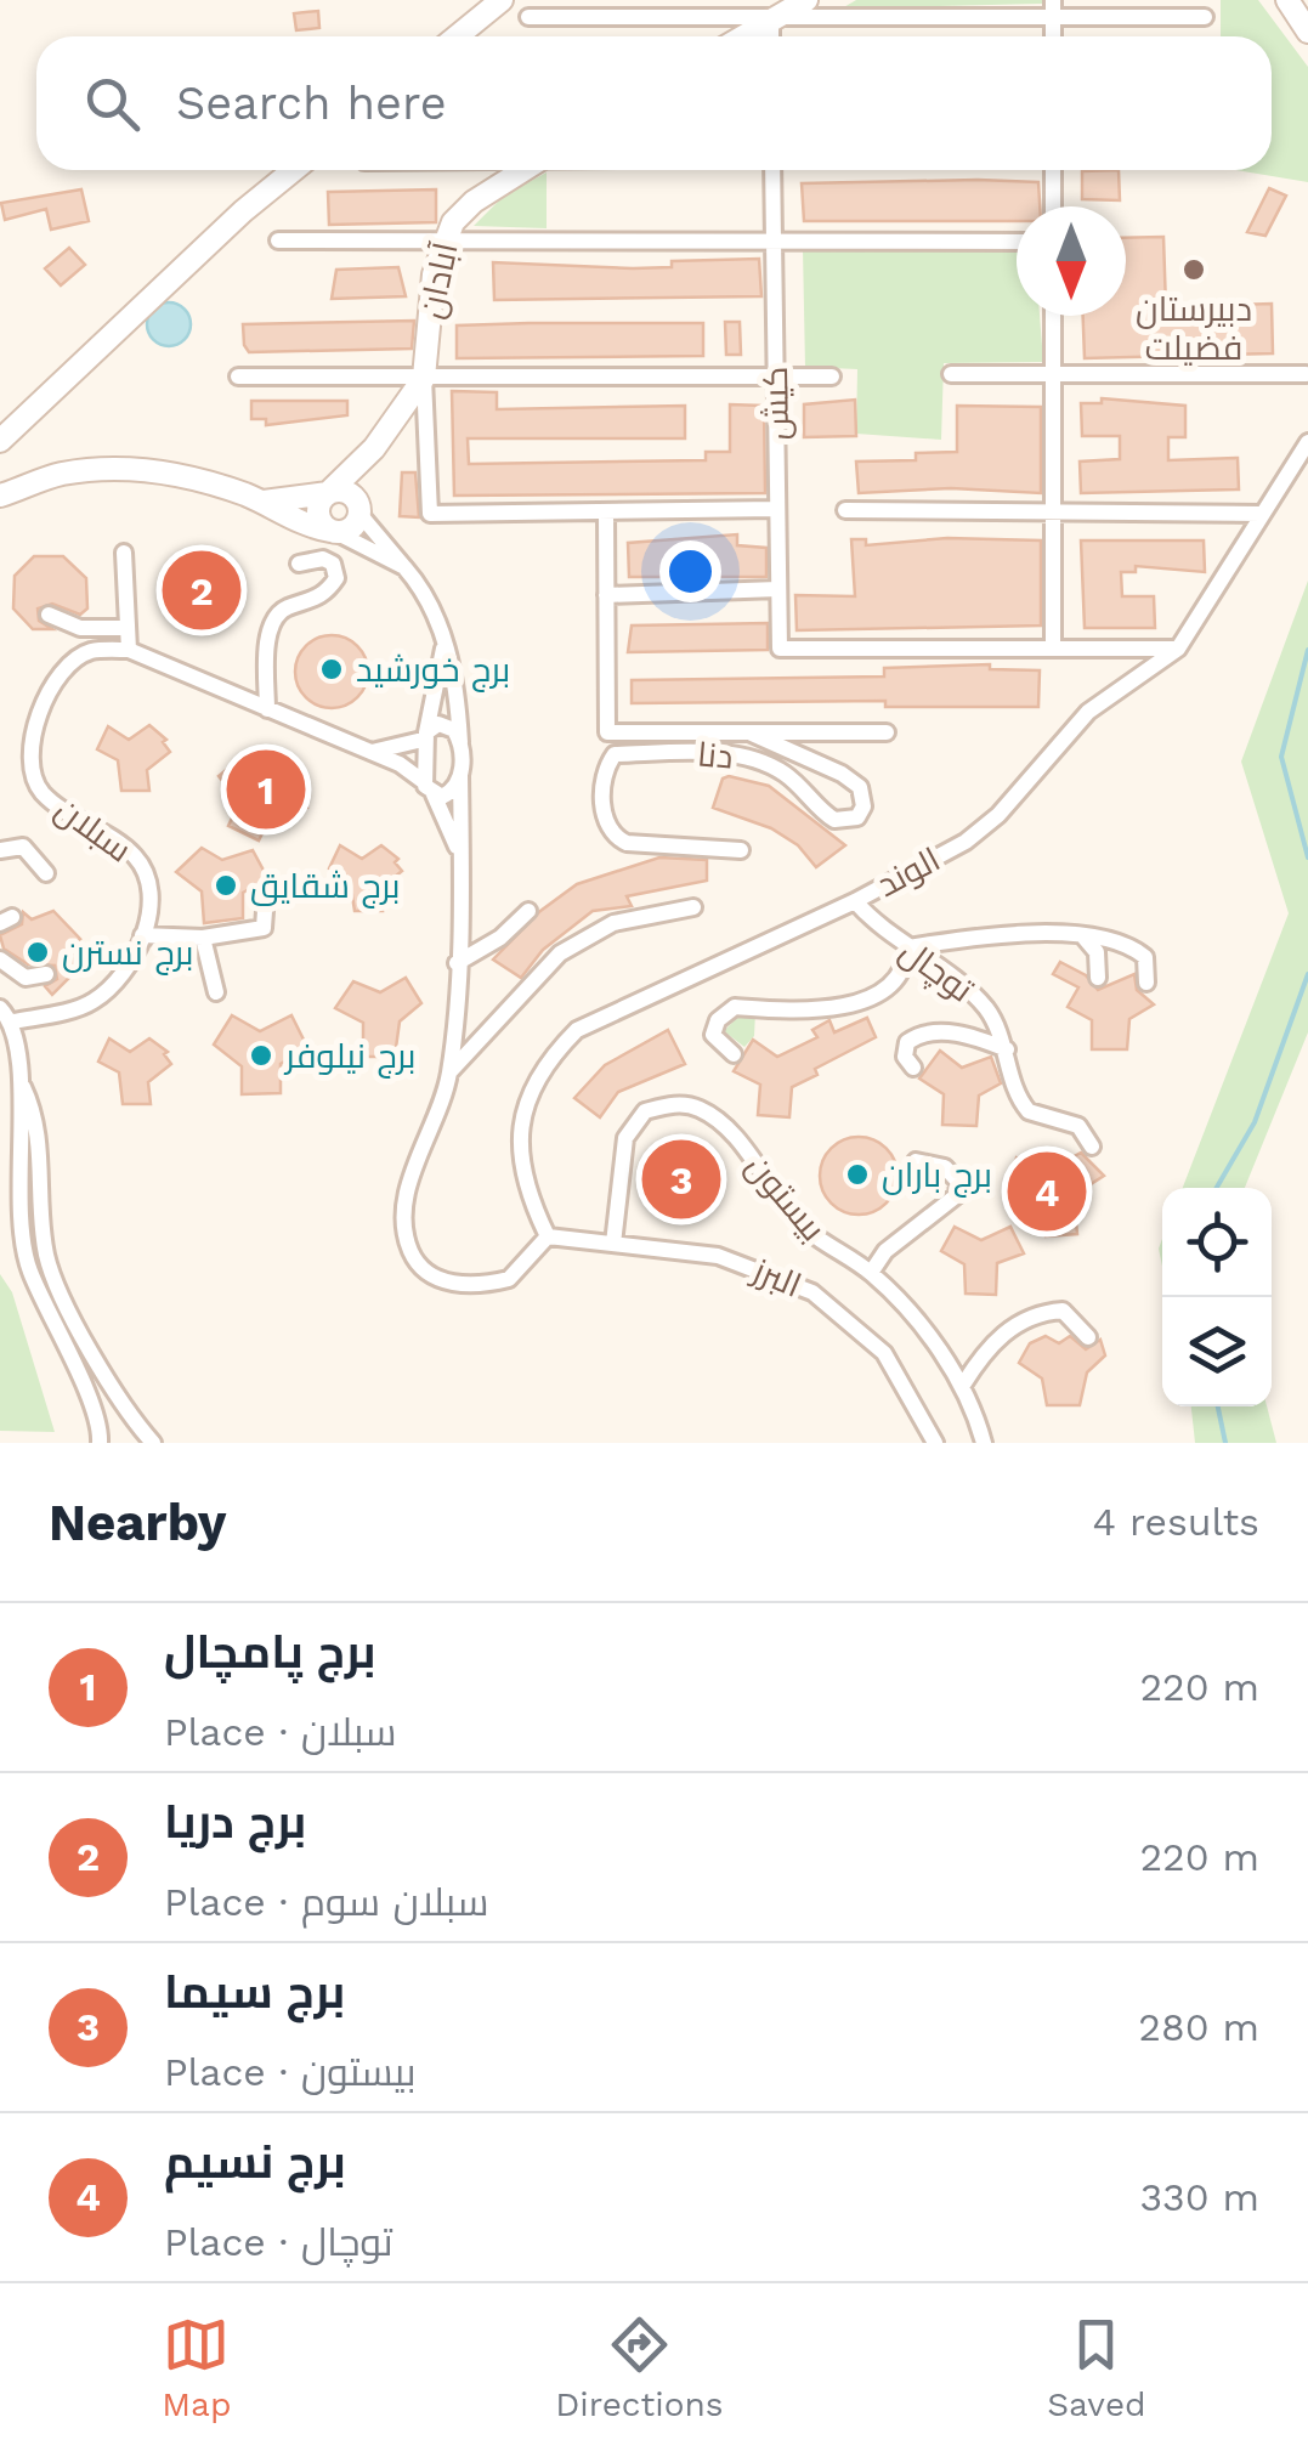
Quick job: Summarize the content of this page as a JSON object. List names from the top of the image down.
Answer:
{
  "streets": {
    "main road": ["آبادان"],
    "street": [
      "کیش",
      "دنا",
      "سبلان",
      "الوند",
      "توچال",
      "بیستون",
      "البرز"
    ]
  },
  "crossings": [
    ["الوند", "توچال"],
    ["الوند", "البرز"],
    ["بیستون", "البرز"]
  ],
  "places": [
    "دبیرستان فضیلت",
    "برج خورشید",
    "برج شقایق",
    "برج نسترن",
    "برج نیلوفر",
    "برج باران"
  ],
  "north": "bottom",
  "page": {
    "search": "Search here",
    "pins": [
      "2",
      "1",
      "3",
      "4"
    ],
    "heading": ["Nearby", "4 results"],
    "list": [
      {
        "mark": "1",
        "name": "برج پامچال",
        "note": "Place · سبلان",
        "value": "220 m"
      },
      {
        "mark": "2",
        "name": "برج دریا",
        "note": "Place · سبلان سوم",
        "value": "220 m"
      },
      {
        "mark": "3",
        "name": "برج سیما",
        "note": "Place · بیستون",
        "value": "280 m"
      },
      {
        "mark": "4",
        "name": "برج نسیم",
        "note": "Place · توچال",
        "value": "330 m"
      }
    ],
    "nav": ["Map", "Directions", "Saved"]
  }
}
